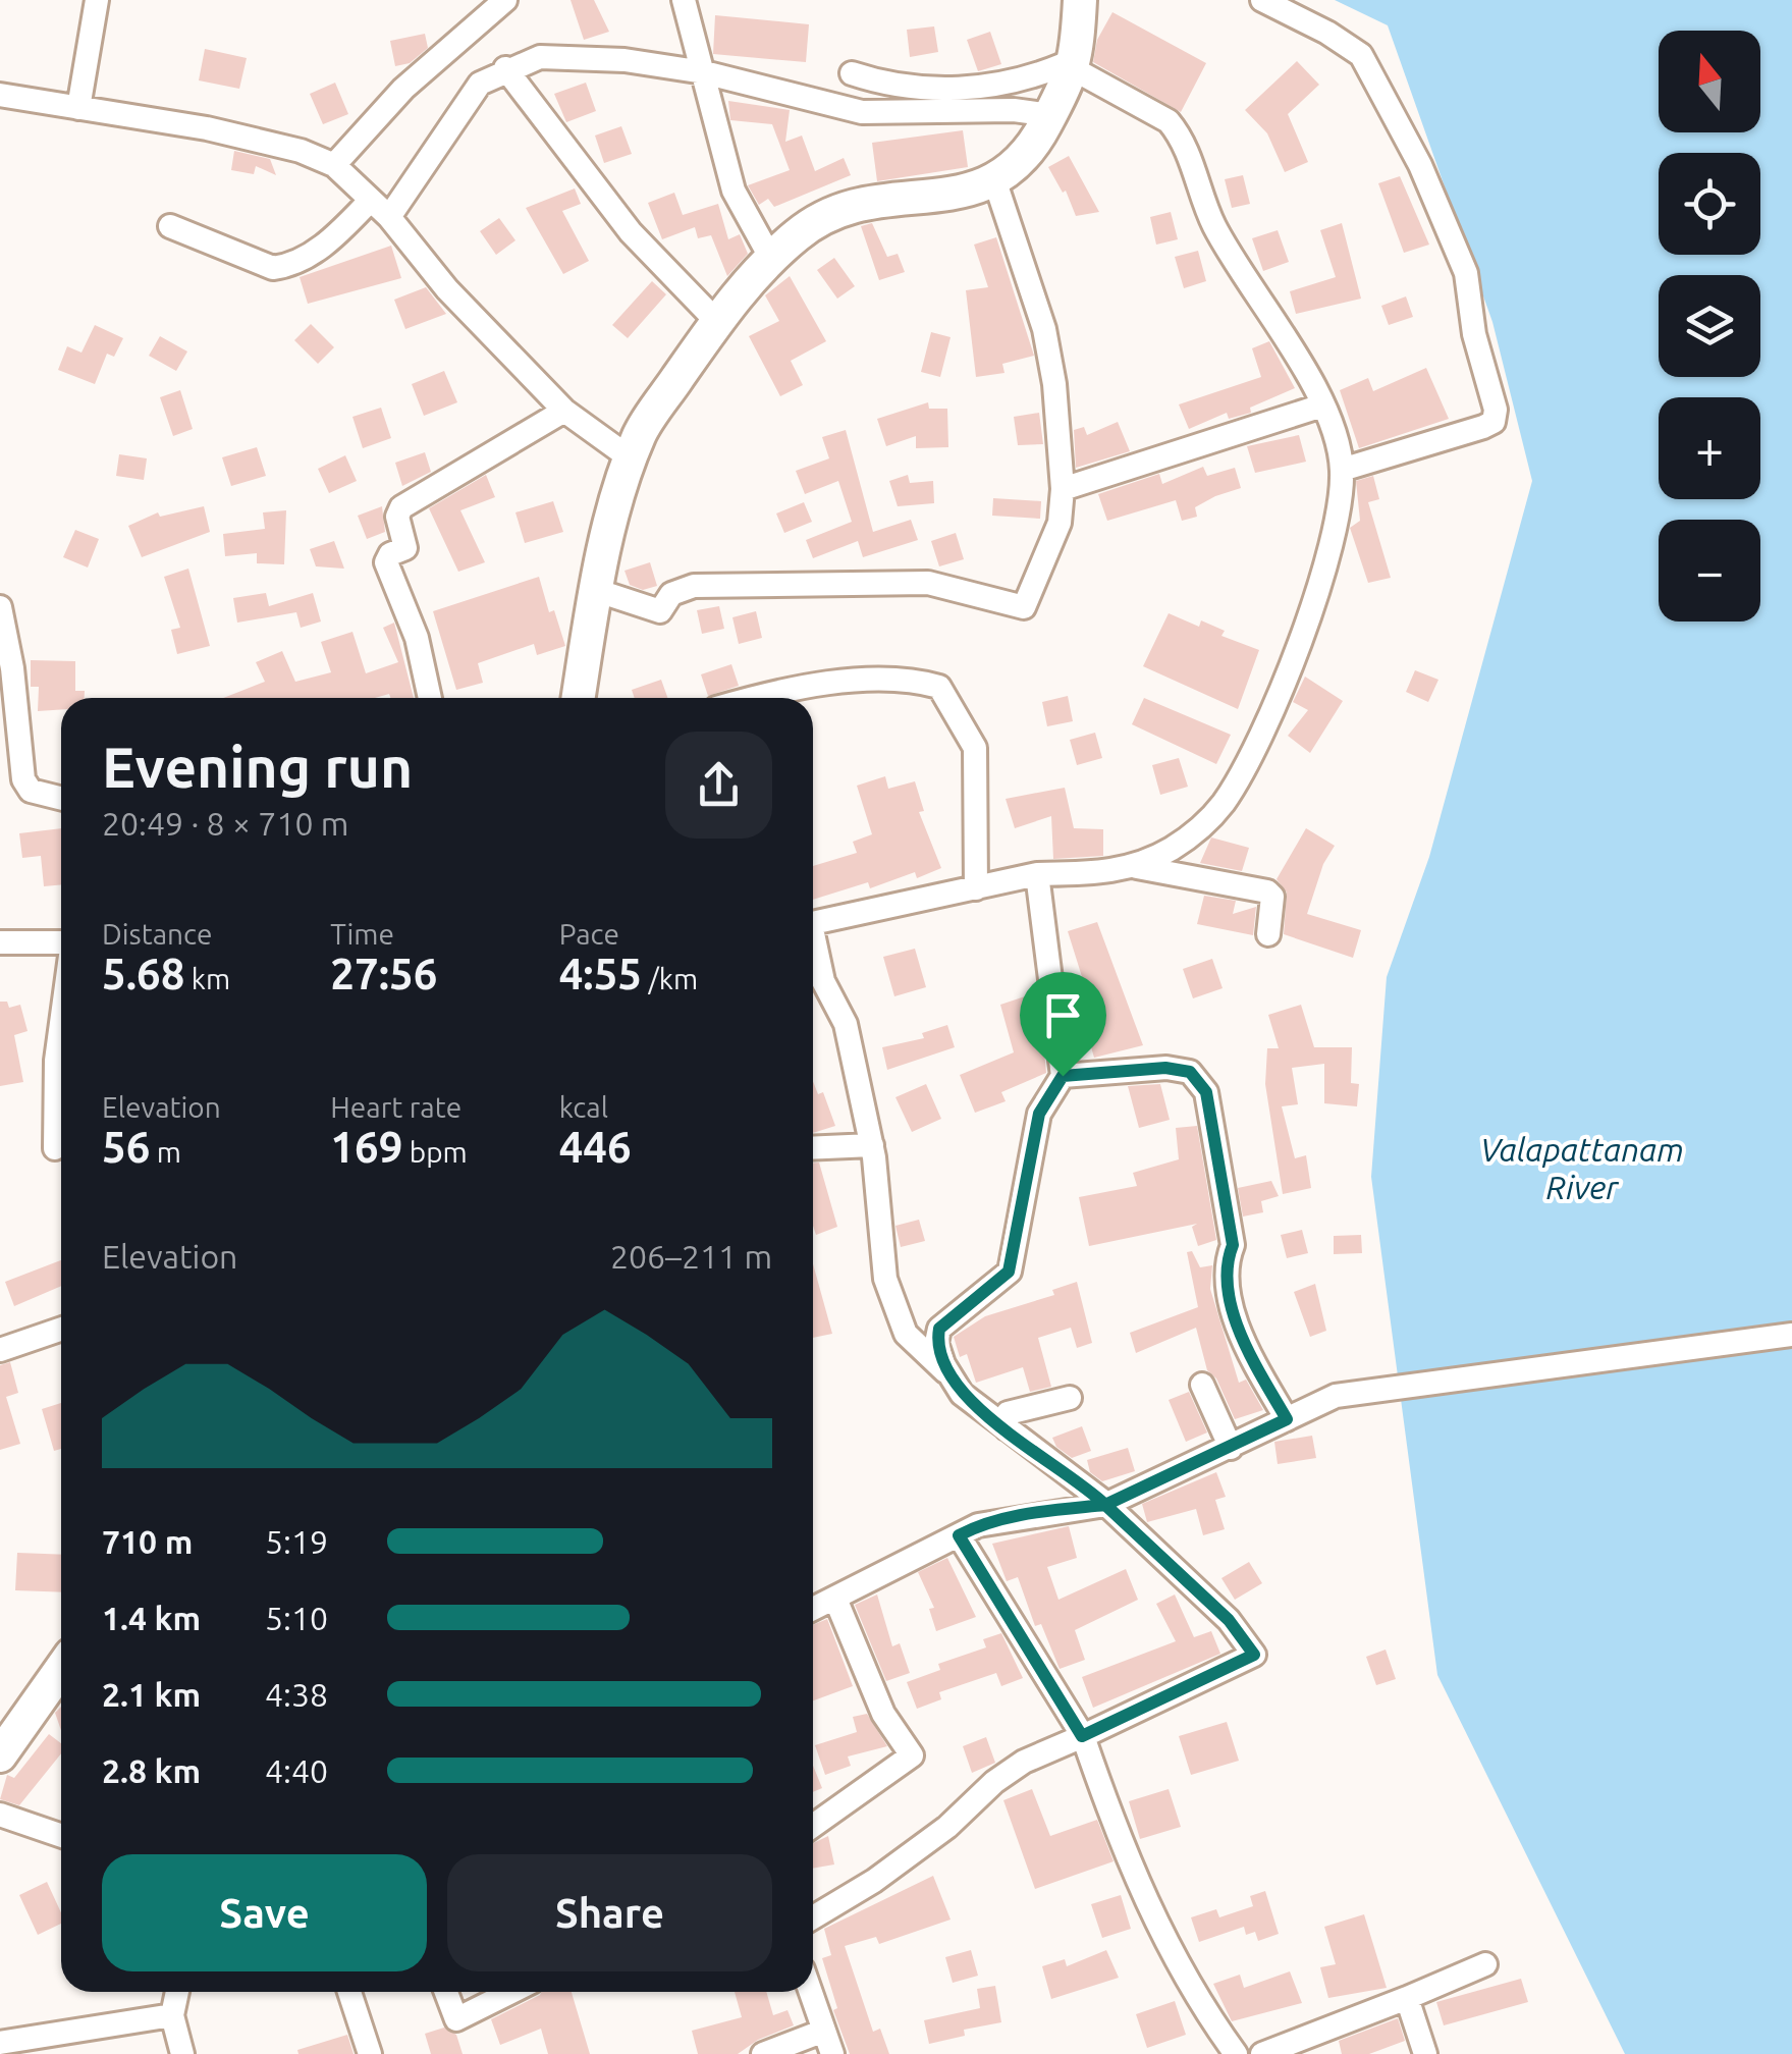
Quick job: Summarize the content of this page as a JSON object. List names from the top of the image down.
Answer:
{
  "water": ["Valapattanam River"],
  "north": "top",
  "page": {
    "map_buttons": ["+", "−"],
    "heading": ["Evening run", "20:49 · 8 × 710 m"],
    "stats": [
      ["Distance", "5.68 km"],
      ["Time", "27:56"],
      ["Pace", "4:55 /km"],
      ["Elevation", "56 m"],
      ["Heart rate", "169 bpm"],
      ["kcal", "446"]
    ],
    "chart": ["Elevation", "206–211 m"],
    "list": [
      {
        "name": "710 m",
        "note": "5:19"
      },
      {
        "name": "1.4 km",
        "note": "5:10"
      },
      {
        "name": "2.1 km",
        "note": "4:38"
      },
      {
        "name": "2.8 km",
        "note": "4:40"
      }
    ],
    "buttons": ["Save", "Share"]
  }
}
